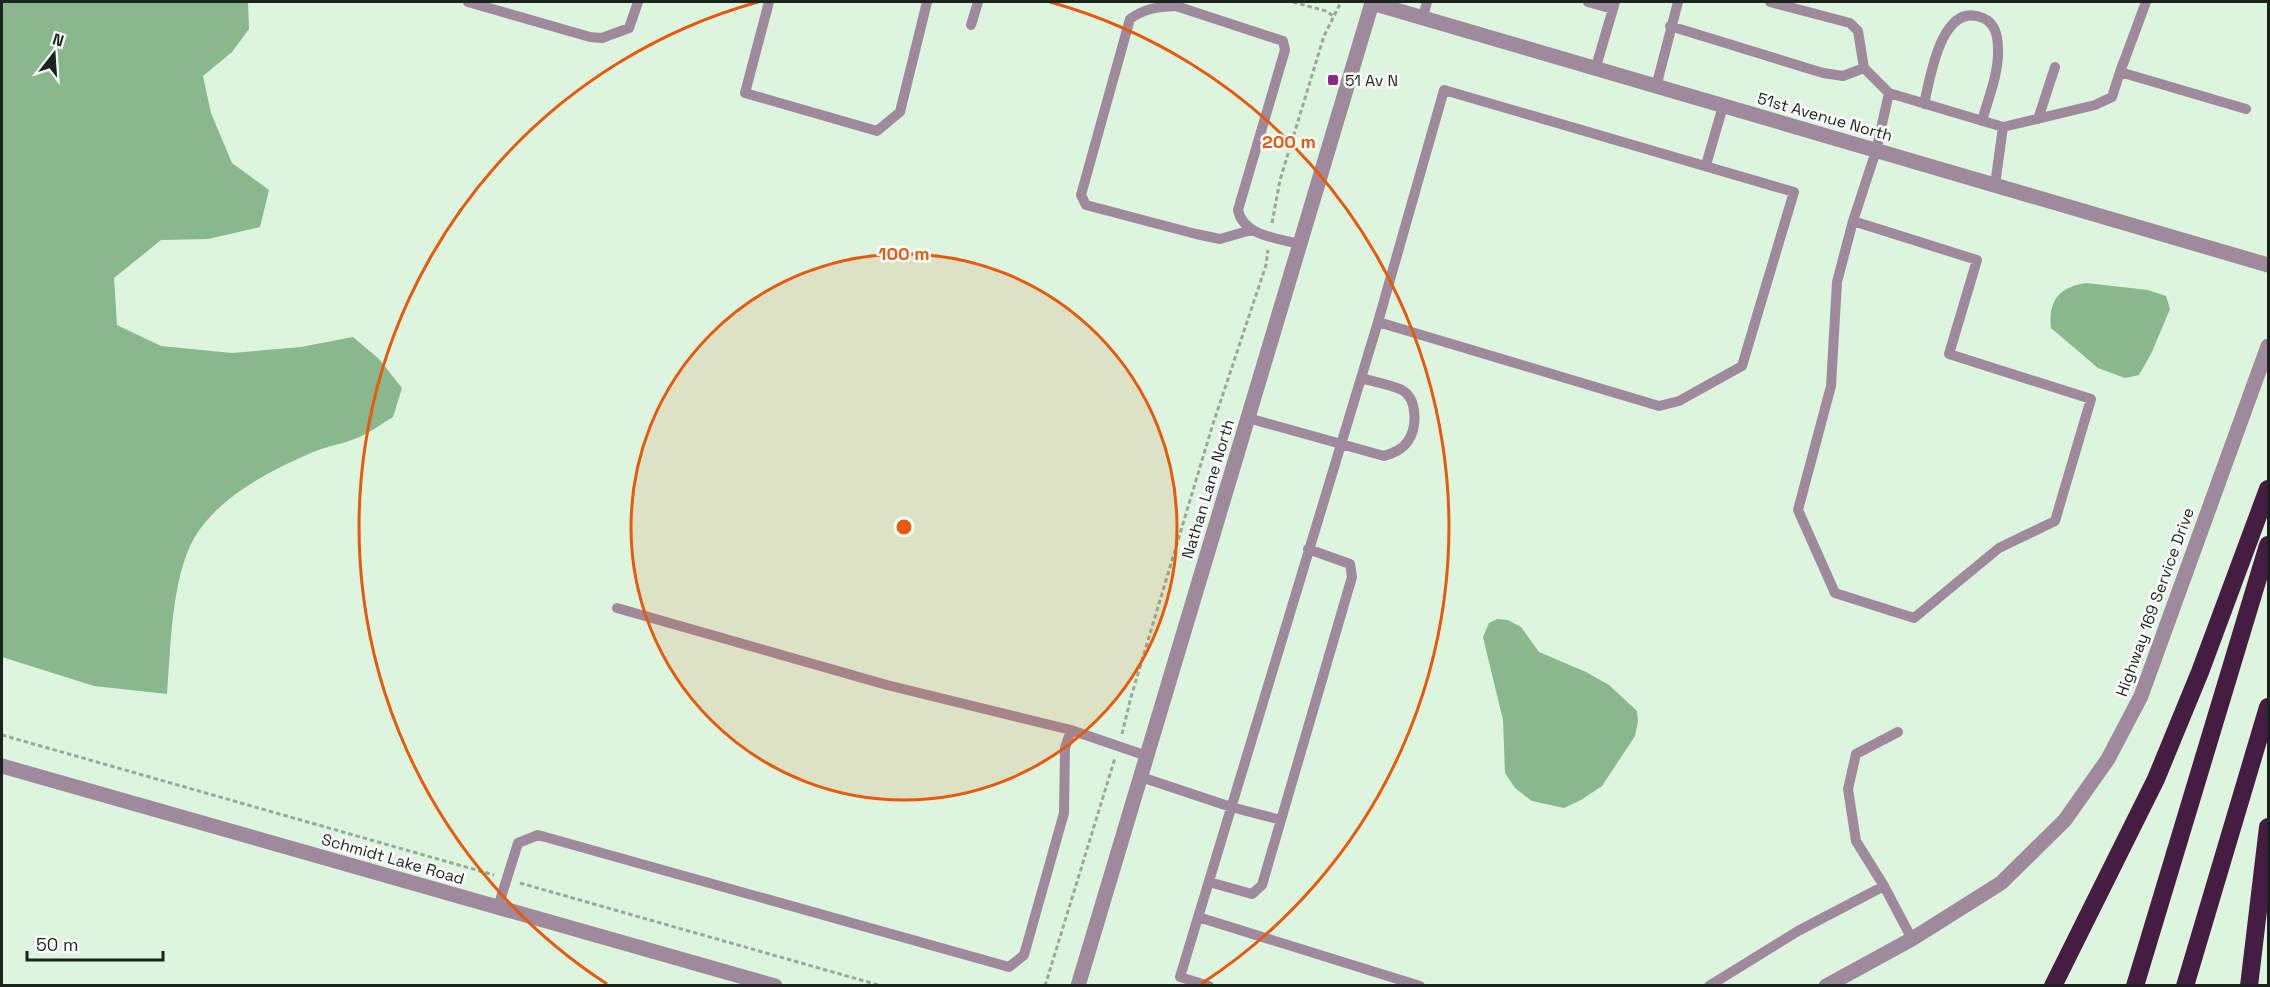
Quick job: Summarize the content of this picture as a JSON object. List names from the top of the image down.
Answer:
{
  "streets": {
    "street": [
      "51st Avenue North",
      "Nathan Lane North",
      "Highway 169 Service Drive",
      "Schmidt Lake Road"
    ]
  },
  "crossings": [
    ["51st Avenue North", "Nathan Lane North"]
  ],
  "places": {
    "transit": ["51 Av N"]
  },
  "scale_bar": "50 m",
  "north": "top",
  "rings": ["200 m", "100 m"]
}
